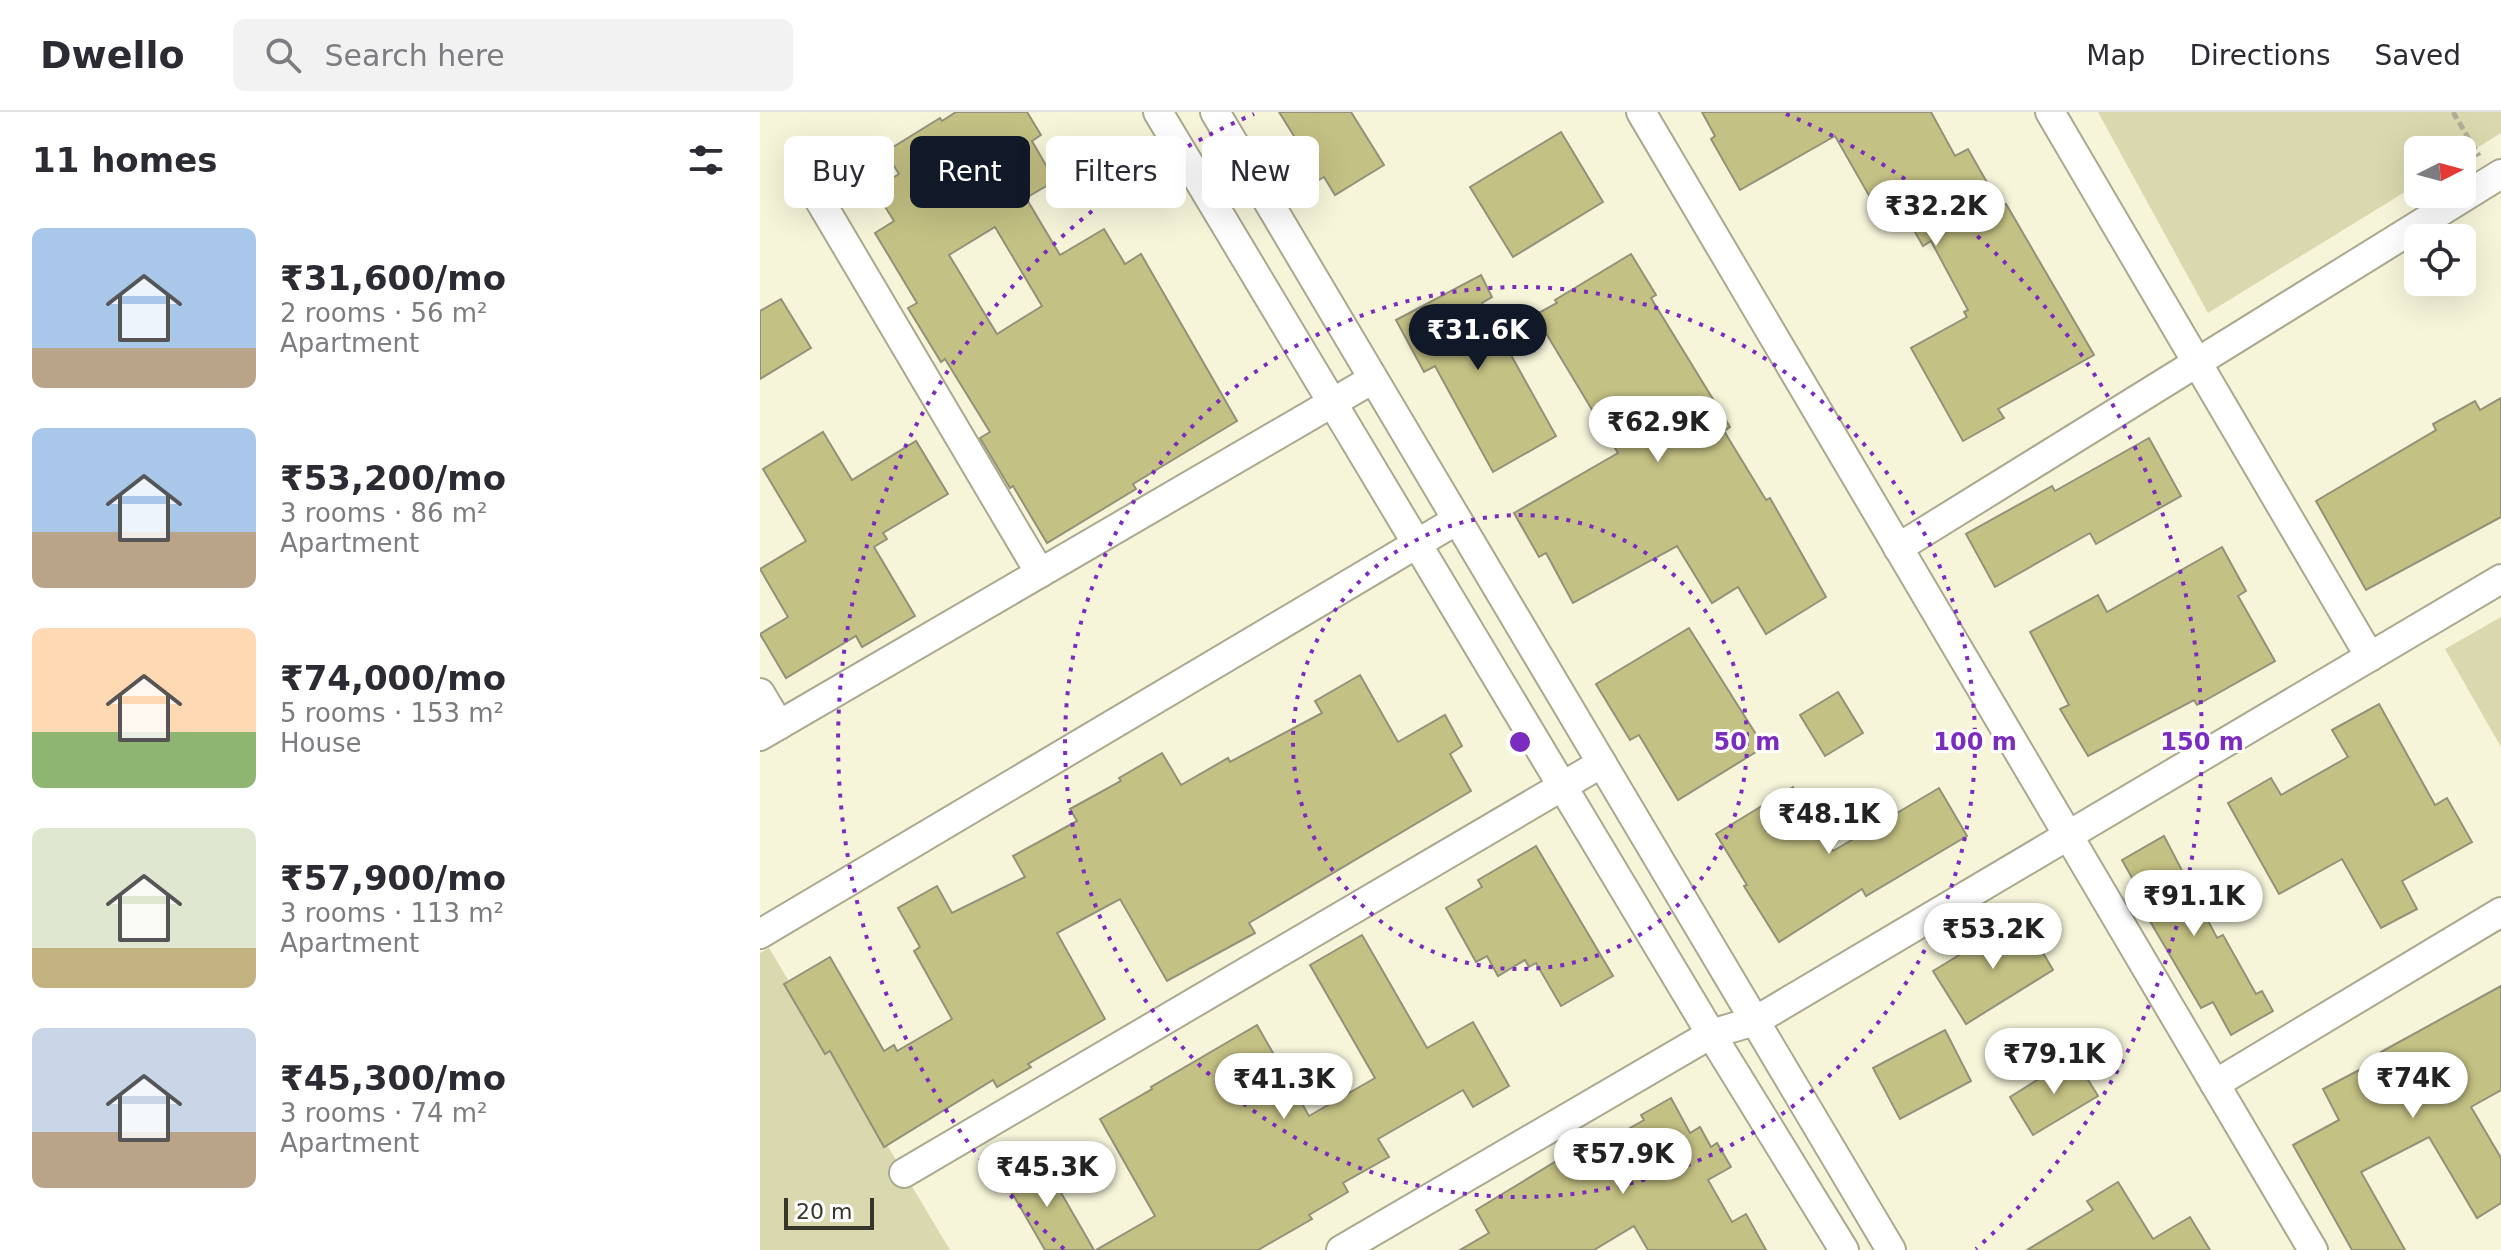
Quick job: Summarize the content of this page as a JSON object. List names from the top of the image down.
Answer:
{
  "scale_bar": "20 m",
  "north": "right",
  "page": {
    "header": "Dwello",
    "search": "Search here",
    "nav": ["Map", "Directions", "Saved"],
    "heading": "11 homes",
    "chip": [
      "Buy",
      "Rent",
      "Filters",
      "New"
    ],
    "price": [
      "₹32.2K",
      "₹31.6K",
      "₹62.9K",
      "₹48.1K",
      "₹91.1K",
      "₹53.2K",
      "₹79.1K",
      "₹74K",
      "₹41.3K",
      "₹57.9K",
      "₹45.3K"
    ],
    "list": [
      {
        "name": "₹31,600/mo",
        "note": "2 rooms · 56 m² · Apartment"
      },
      {
        "name": "₹53,200/mo",
        "note": "3 rooms · 86 m² · Apartment"
      },
      {
        "name": "₹74,000/mo",
        "note": "5 rooms · 153 m² · House"
      },
      {
        "name": "₹57,900/mo",
        "note": "3 rooms · 113 m² · Apartment"
      },
      {
        "name": "₹45,300/mo",
        "note": "3 rooms · 74 m² · Apartment"
      }
    ],
    "scale": "20 m"
  },
  "rings": ["50 m", "100 m", "150 m"]
}
